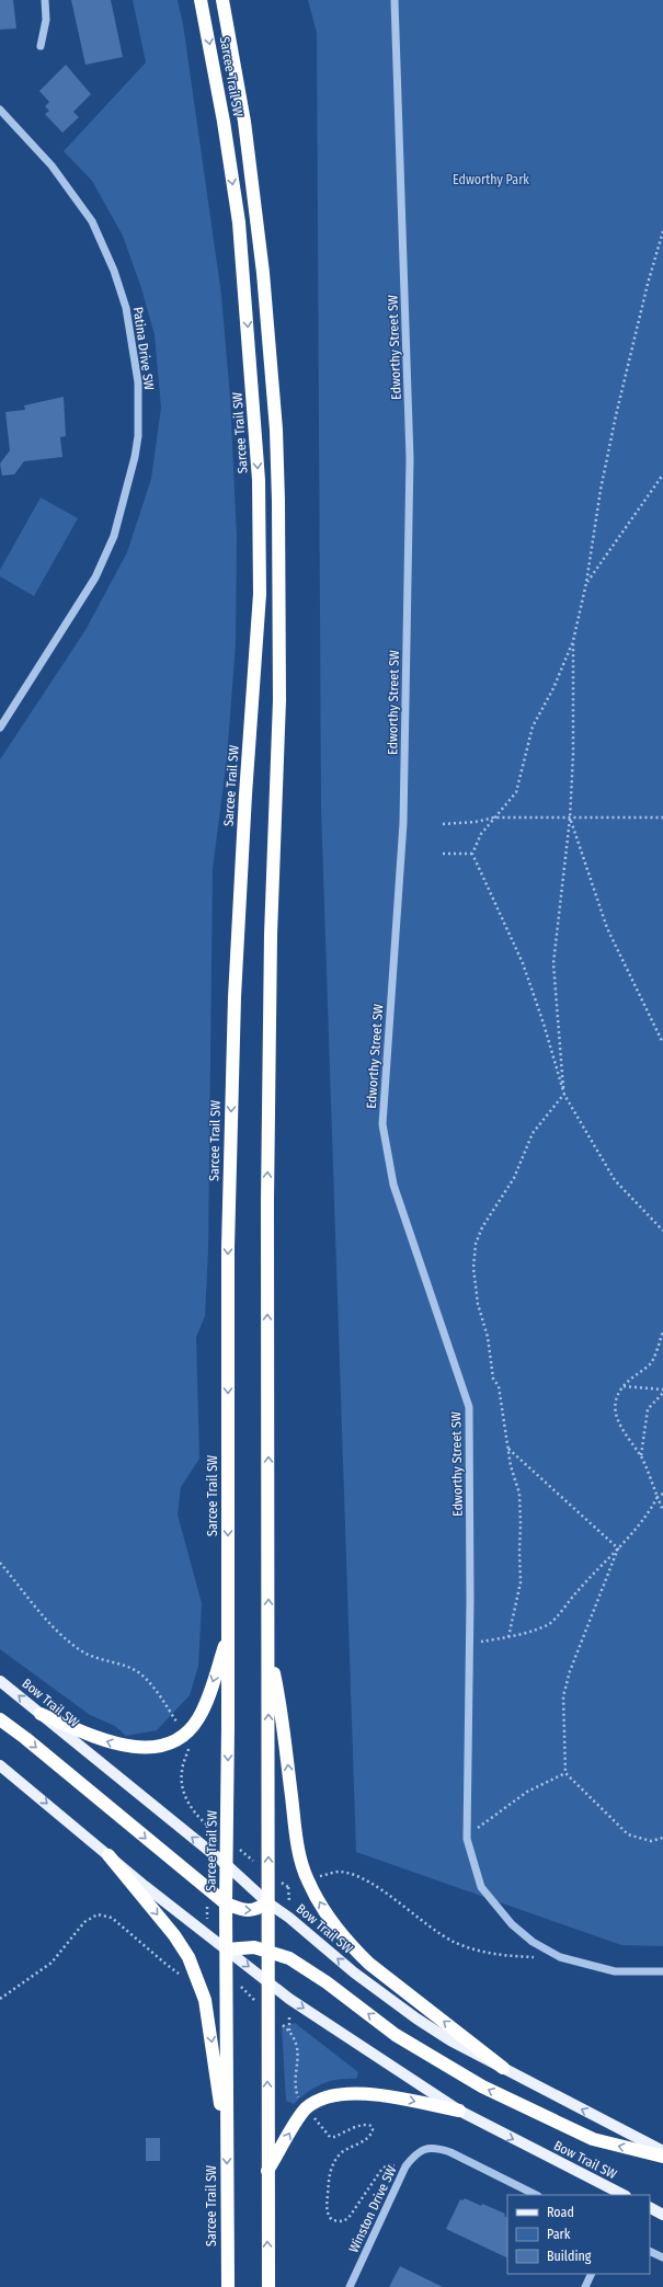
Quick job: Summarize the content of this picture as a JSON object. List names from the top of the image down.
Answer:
{
  "streets": {
    "highway": ["Sarcee Trail SW"],
    "main road": ["Bow Trail SW"],
    "street": ["Edworthy Street SW", "Patina Drive SW", "Winston Drive SW"]
  },
  "crossings": [
    ["Sarcee Trail SW", "Bow Trail SW"]
  ],
  "parks": ["Edworthy Park"],
  "legend": ["Road", "Park", "Building"]
}
